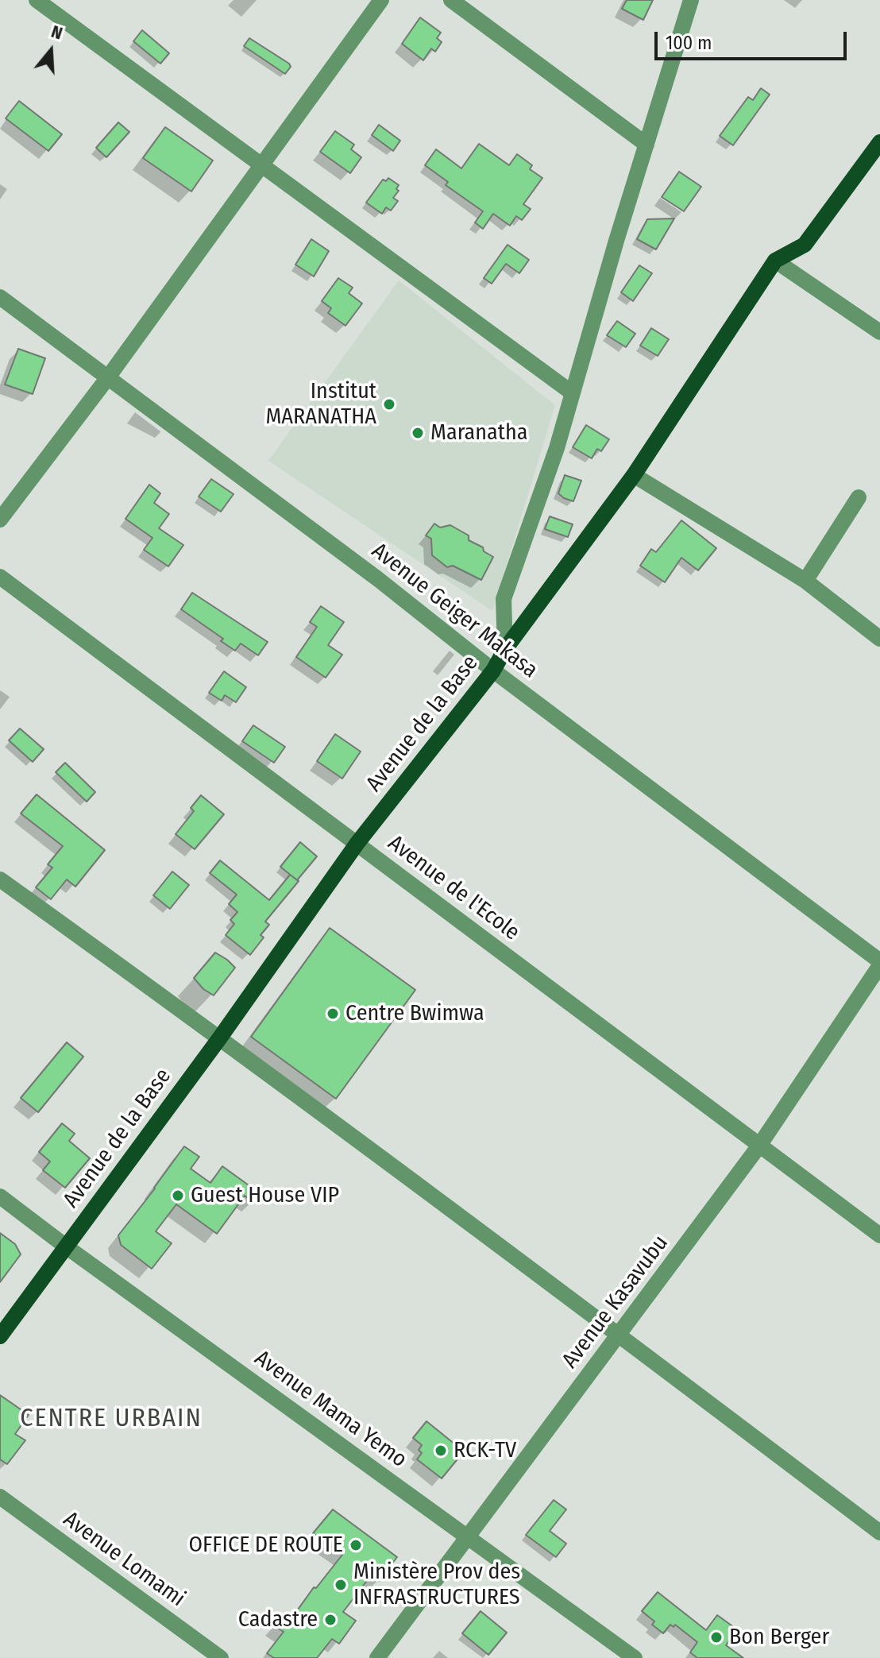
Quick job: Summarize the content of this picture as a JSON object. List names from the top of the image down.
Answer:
{
  "streets": {
    "main road": ["Avenue de la Base"],
    "street": [
      "Avenue Geiger Makasa",
      "Avenue de l'Ecole",
      "Avenue Kasavubu",
      "Avenue Mama Yemo",
      "Avenue Lomami"
    ]
  },
  "crossings": [
    ["Avenue Geiger Makasa", "Avenue de la Base"],
    ["Avenue Geiger Makasa", "Avenue Kasavubu"],
    ["Avenue de la Base", "Avenue de l'Ecole"],
    ["Avenue de la Base", "Avenue Mama Yemo"],
    ["Avenue de l'Ecole", "Avenue Kasavubu"],
    ["Avenue Kasavubu", "Avenue Mama Yemo"]
  ],
  "districts": ["CENTRE URBAIN"],
  "places": [
    "Institut MARANATHA",
    "Maranatha",
    "Centre Bwimwa",
    "Guest House VIP",
    "RCK-TV",
    "OFFICE DE ROUTE",
    "Ministère Prov des INFRASTRUCTURES",
    "Cadastre",
    "Bon Berger"
  ],
  "scale_bar": "100 m",
  "north": "top"
}
